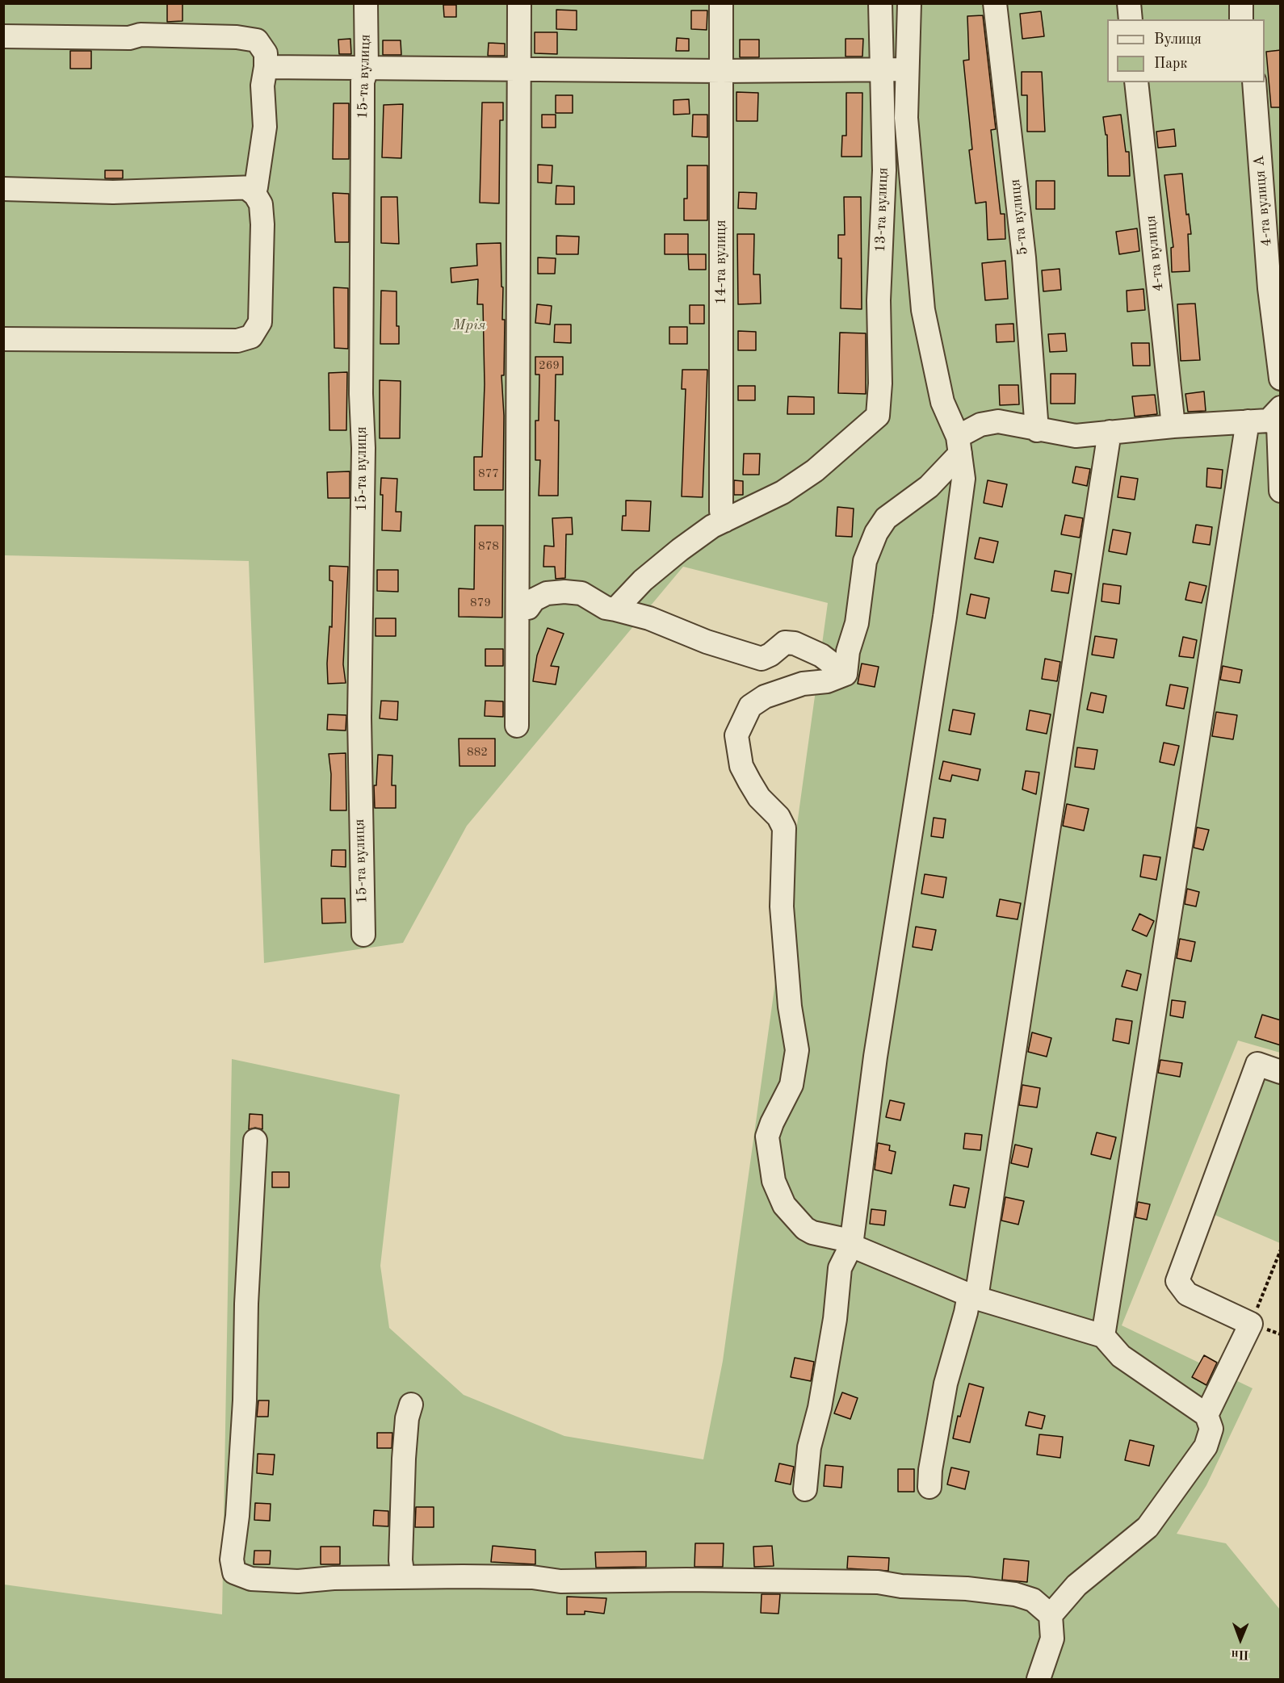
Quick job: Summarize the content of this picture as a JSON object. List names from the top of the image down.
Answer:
{
  "streets": {
    "street": [
      "15-та вулиця",
      "4-та вулиця А",
      "13-та вулиця",
      "5-та вулиця",
      "4-та вулиця",
      "14-та вулиця"
    ]
  },
  "crossings": [
    ["13-та вулиця", "14-та вулиця"]
  ],
  "parks": ["Мрія"],
  "house_numbers": [
    "269",
    "877",
    "878",
    "879",
    "882"
  ],
  "legend": ["Вулиця", "Парк"],
  "north": "bottom"
}
